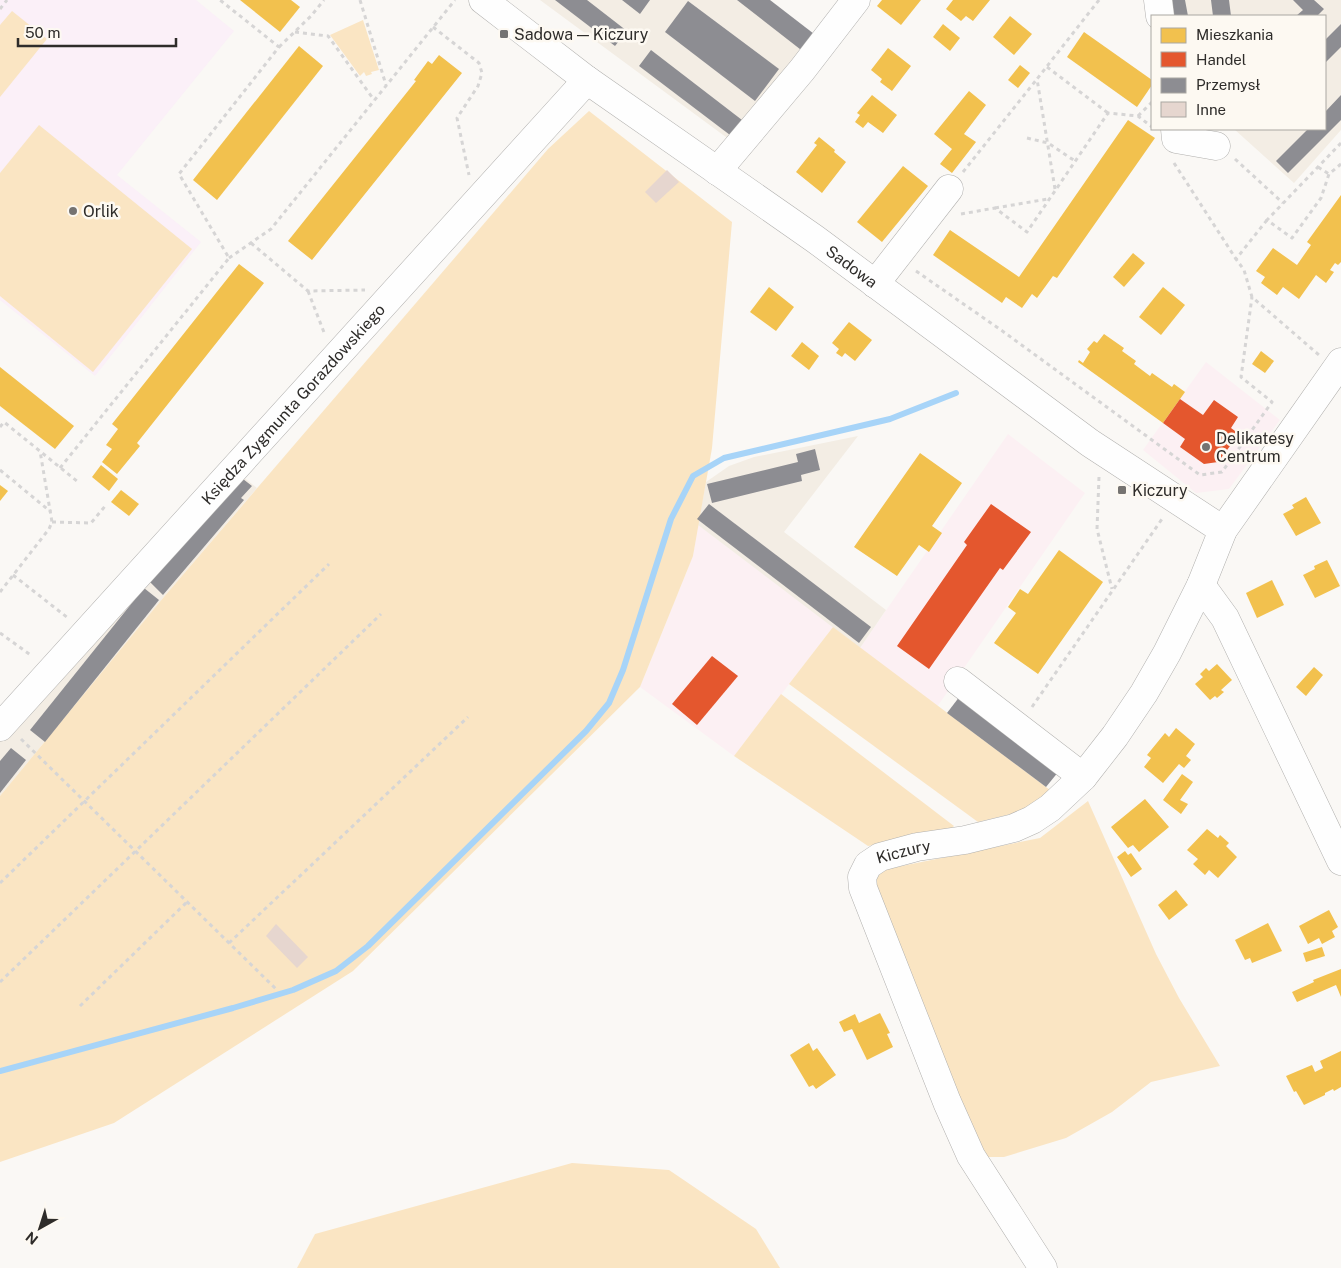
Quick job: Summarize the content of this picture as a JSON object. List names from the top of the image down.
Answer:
{
  "streets": {
    "street": ["Sadowa", "Księdza Zygmunta Gorazdowskiego", "Kiczury"]
  },
  "crossings": [
    ["Sadowa", "Księdza Zygmunta Gorazdowskiego"],
    ["Sadowa", "Kiczury"]
  ],
  "places": {
    "transit": ["Sadowa — Kiczury", "Kiczury"],
    "other": ["Orlik", "Delikatesy Centrum"]
  },
  "legend": [
    "Mieszkania",
    "Handel",
    "Przemysł",
    "Inne"
  ],
  "scale_bar": "50 m",
  "north": "bottom left"
}
